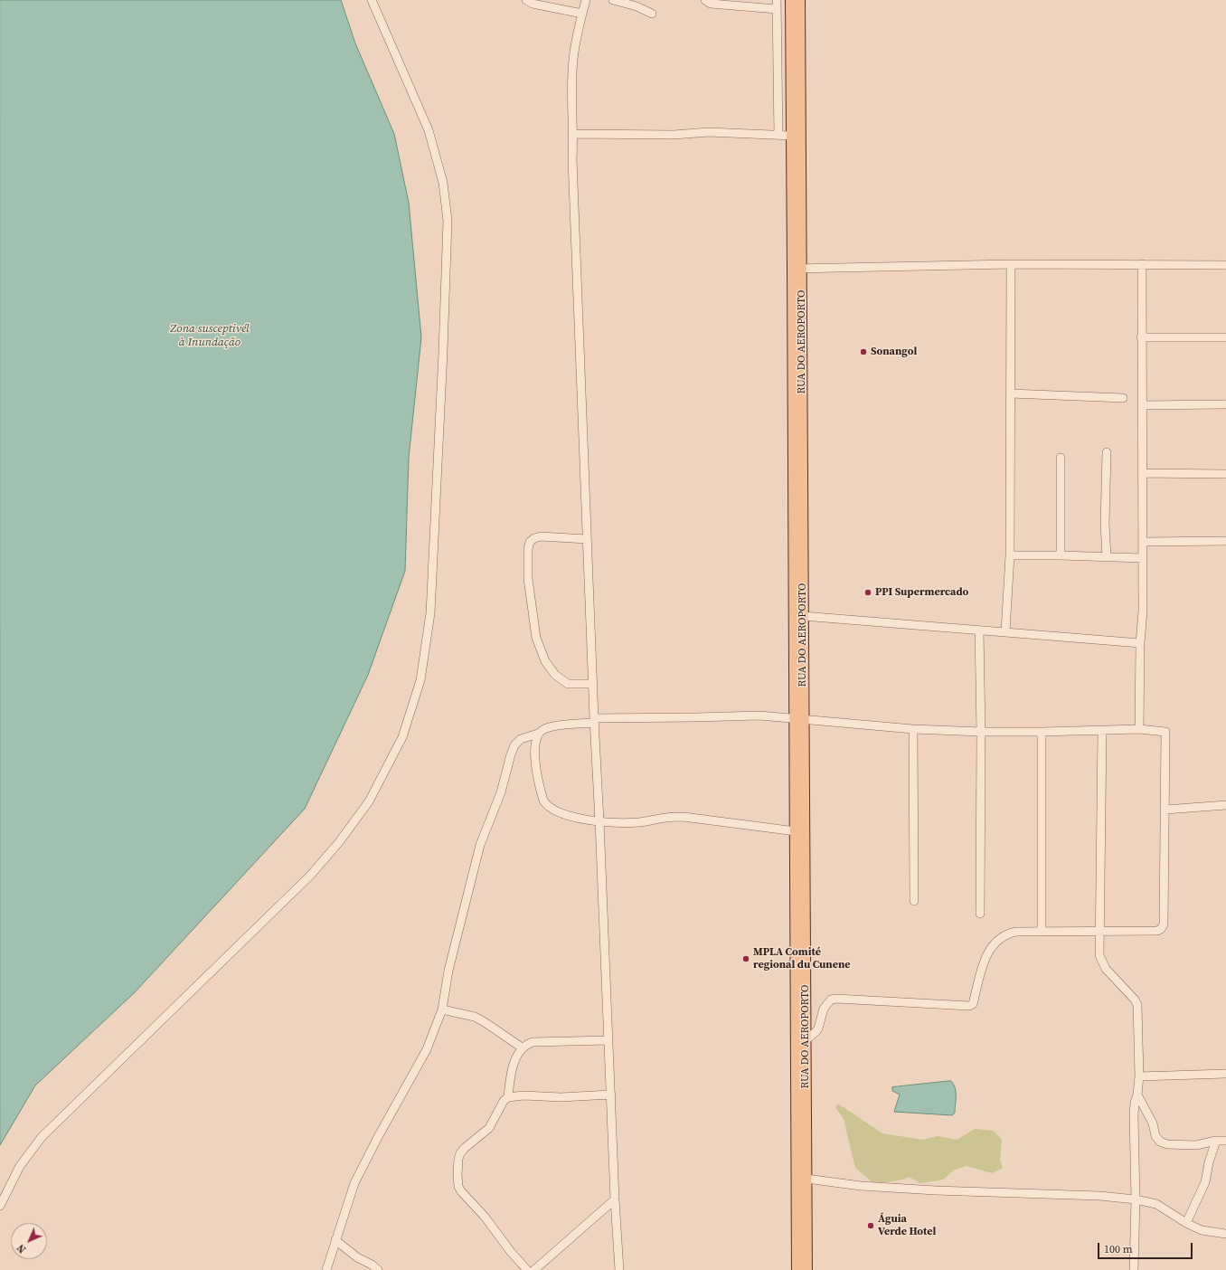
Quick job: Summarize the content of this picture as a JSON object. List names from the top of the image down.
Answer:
{
  "streets": {
    "main road": ["RUA DO AEROPORTO"]
  },
  "water": ["Zona susceptivél à Inundação"],
  "places": [
    "Sonangol",
    "PPI Supermercado",
    "MPLA Comité regional du Cunene",
    "Águia Verde Hotel"
  ],
  "scale_bar": "100 m",
  "north": "bottom left"
}
